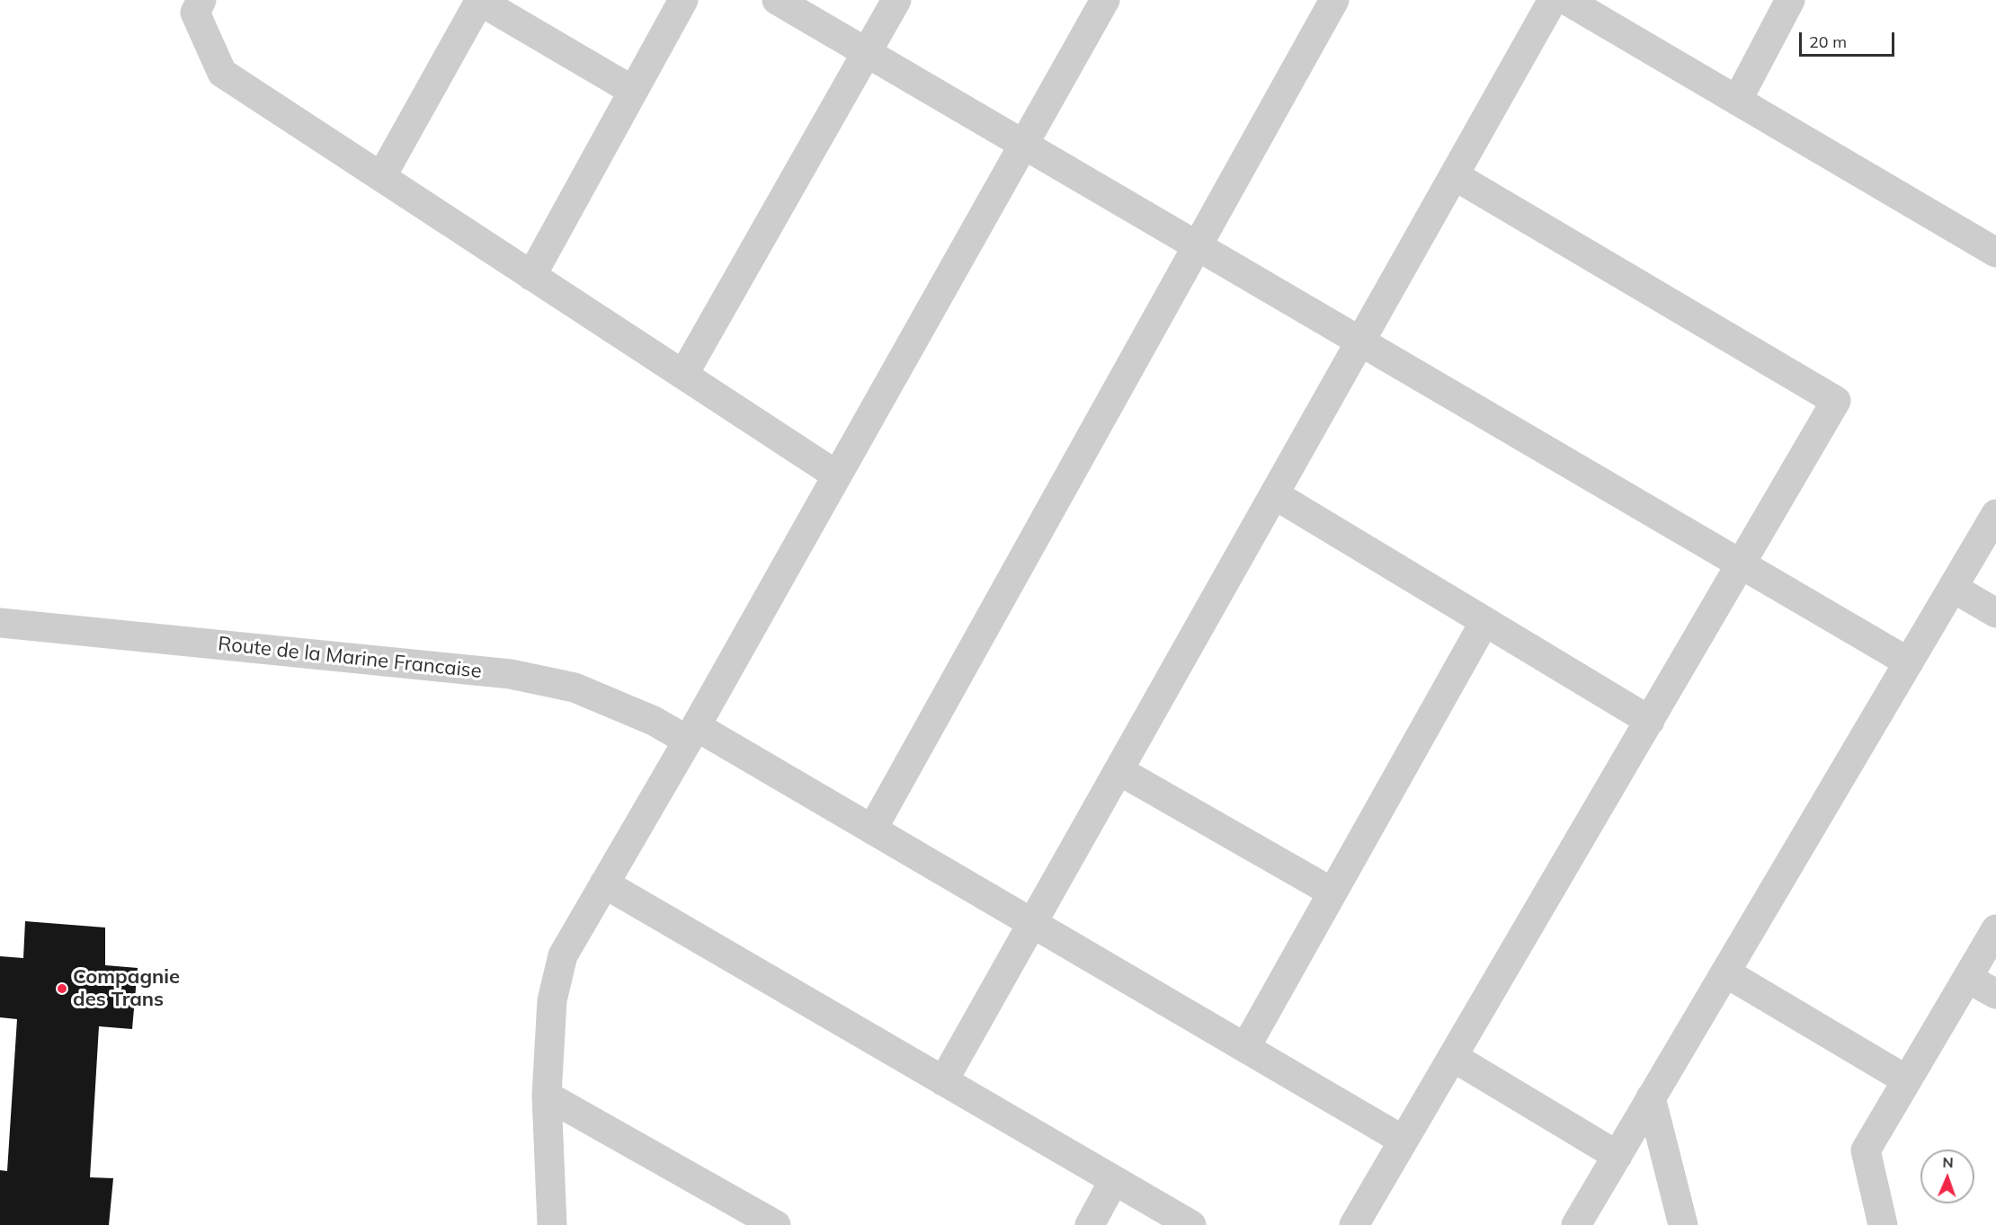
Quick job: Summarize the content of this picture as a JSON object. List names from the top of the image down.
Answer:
{
  "streets": {
    "street": ["Route de la Marine Francaise"]
  },
  "places": ["Compagnie des Trans"],
  "scale_bar": "20 m",
  "north": "top"
}
